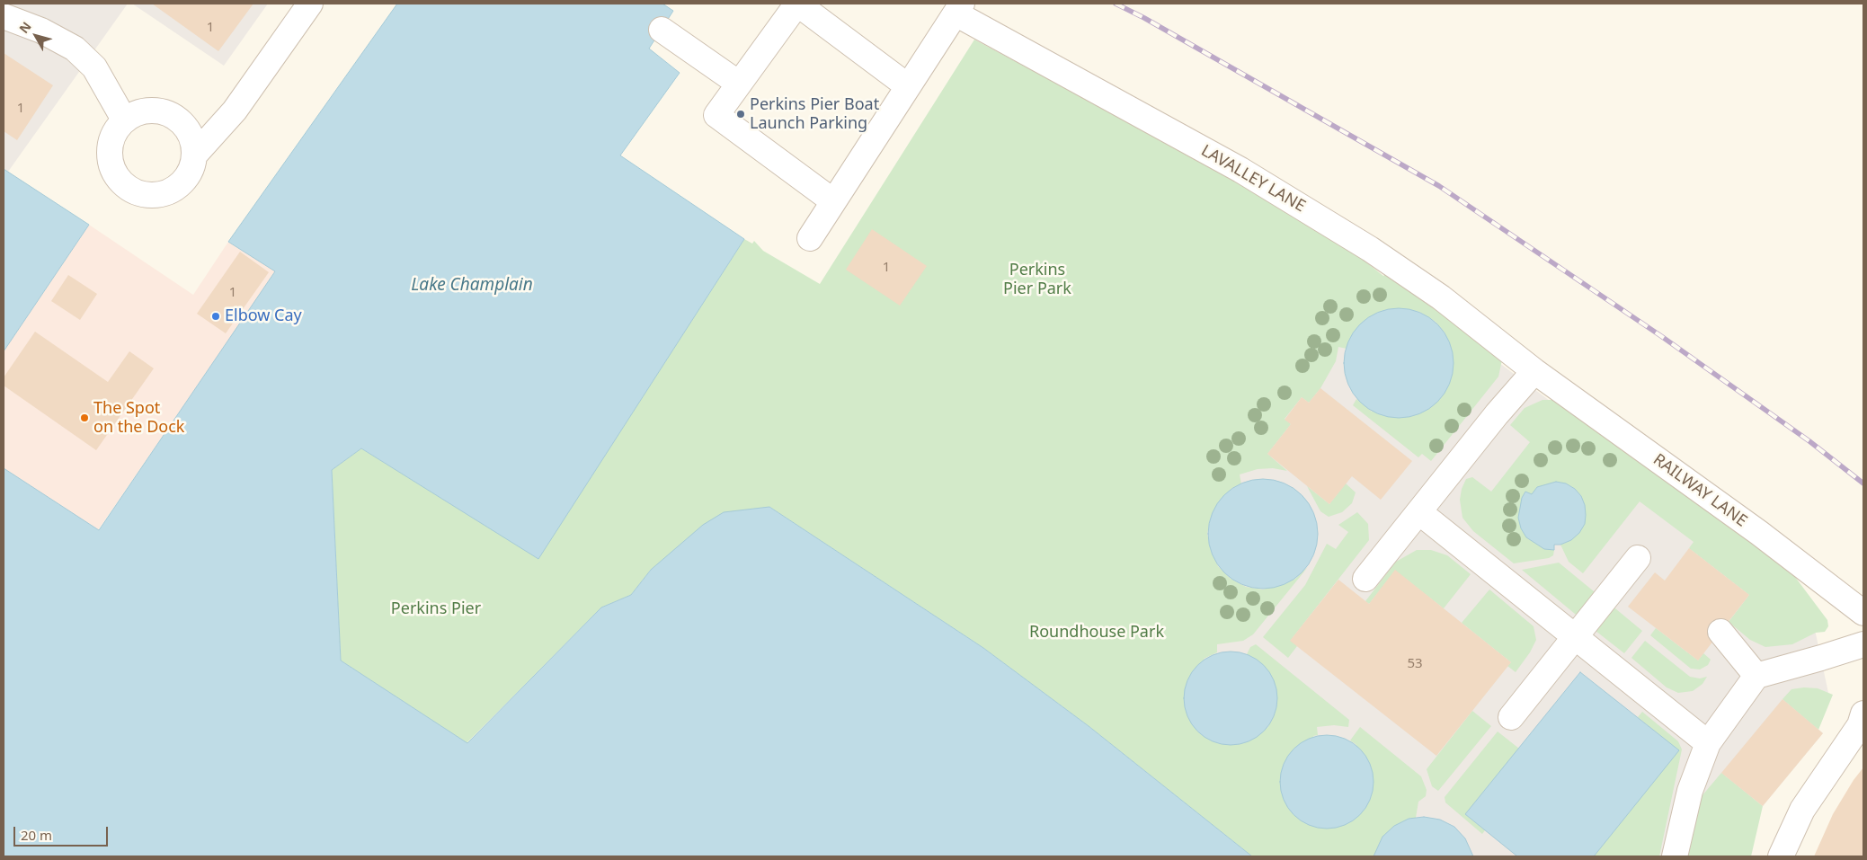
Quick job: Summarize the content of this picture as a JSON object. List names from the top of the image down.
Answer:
{
  "streets": {
    "street": ["LAVALLEY LANE", "RAILWAY LANE"]
  },
  "crossings": [
    ["LAVALLEY LANE", "RAILWAY LANE"]
  ],
  "water": ["Lake Champlain"],
  "parks": ["Perkins Pier Park", "Perkins Pier", "Roundhouse Park"],
  "places": ["Perkins Pier Boat Launch Parking", "Elbow Cay", "The Spot on the Dock"],
  "house_numbers": [
    "1",
    "1",
    "1",
    "1",
    "53"
  ],
  "scale_bar": "20 m",
  "north": "top left"
}
